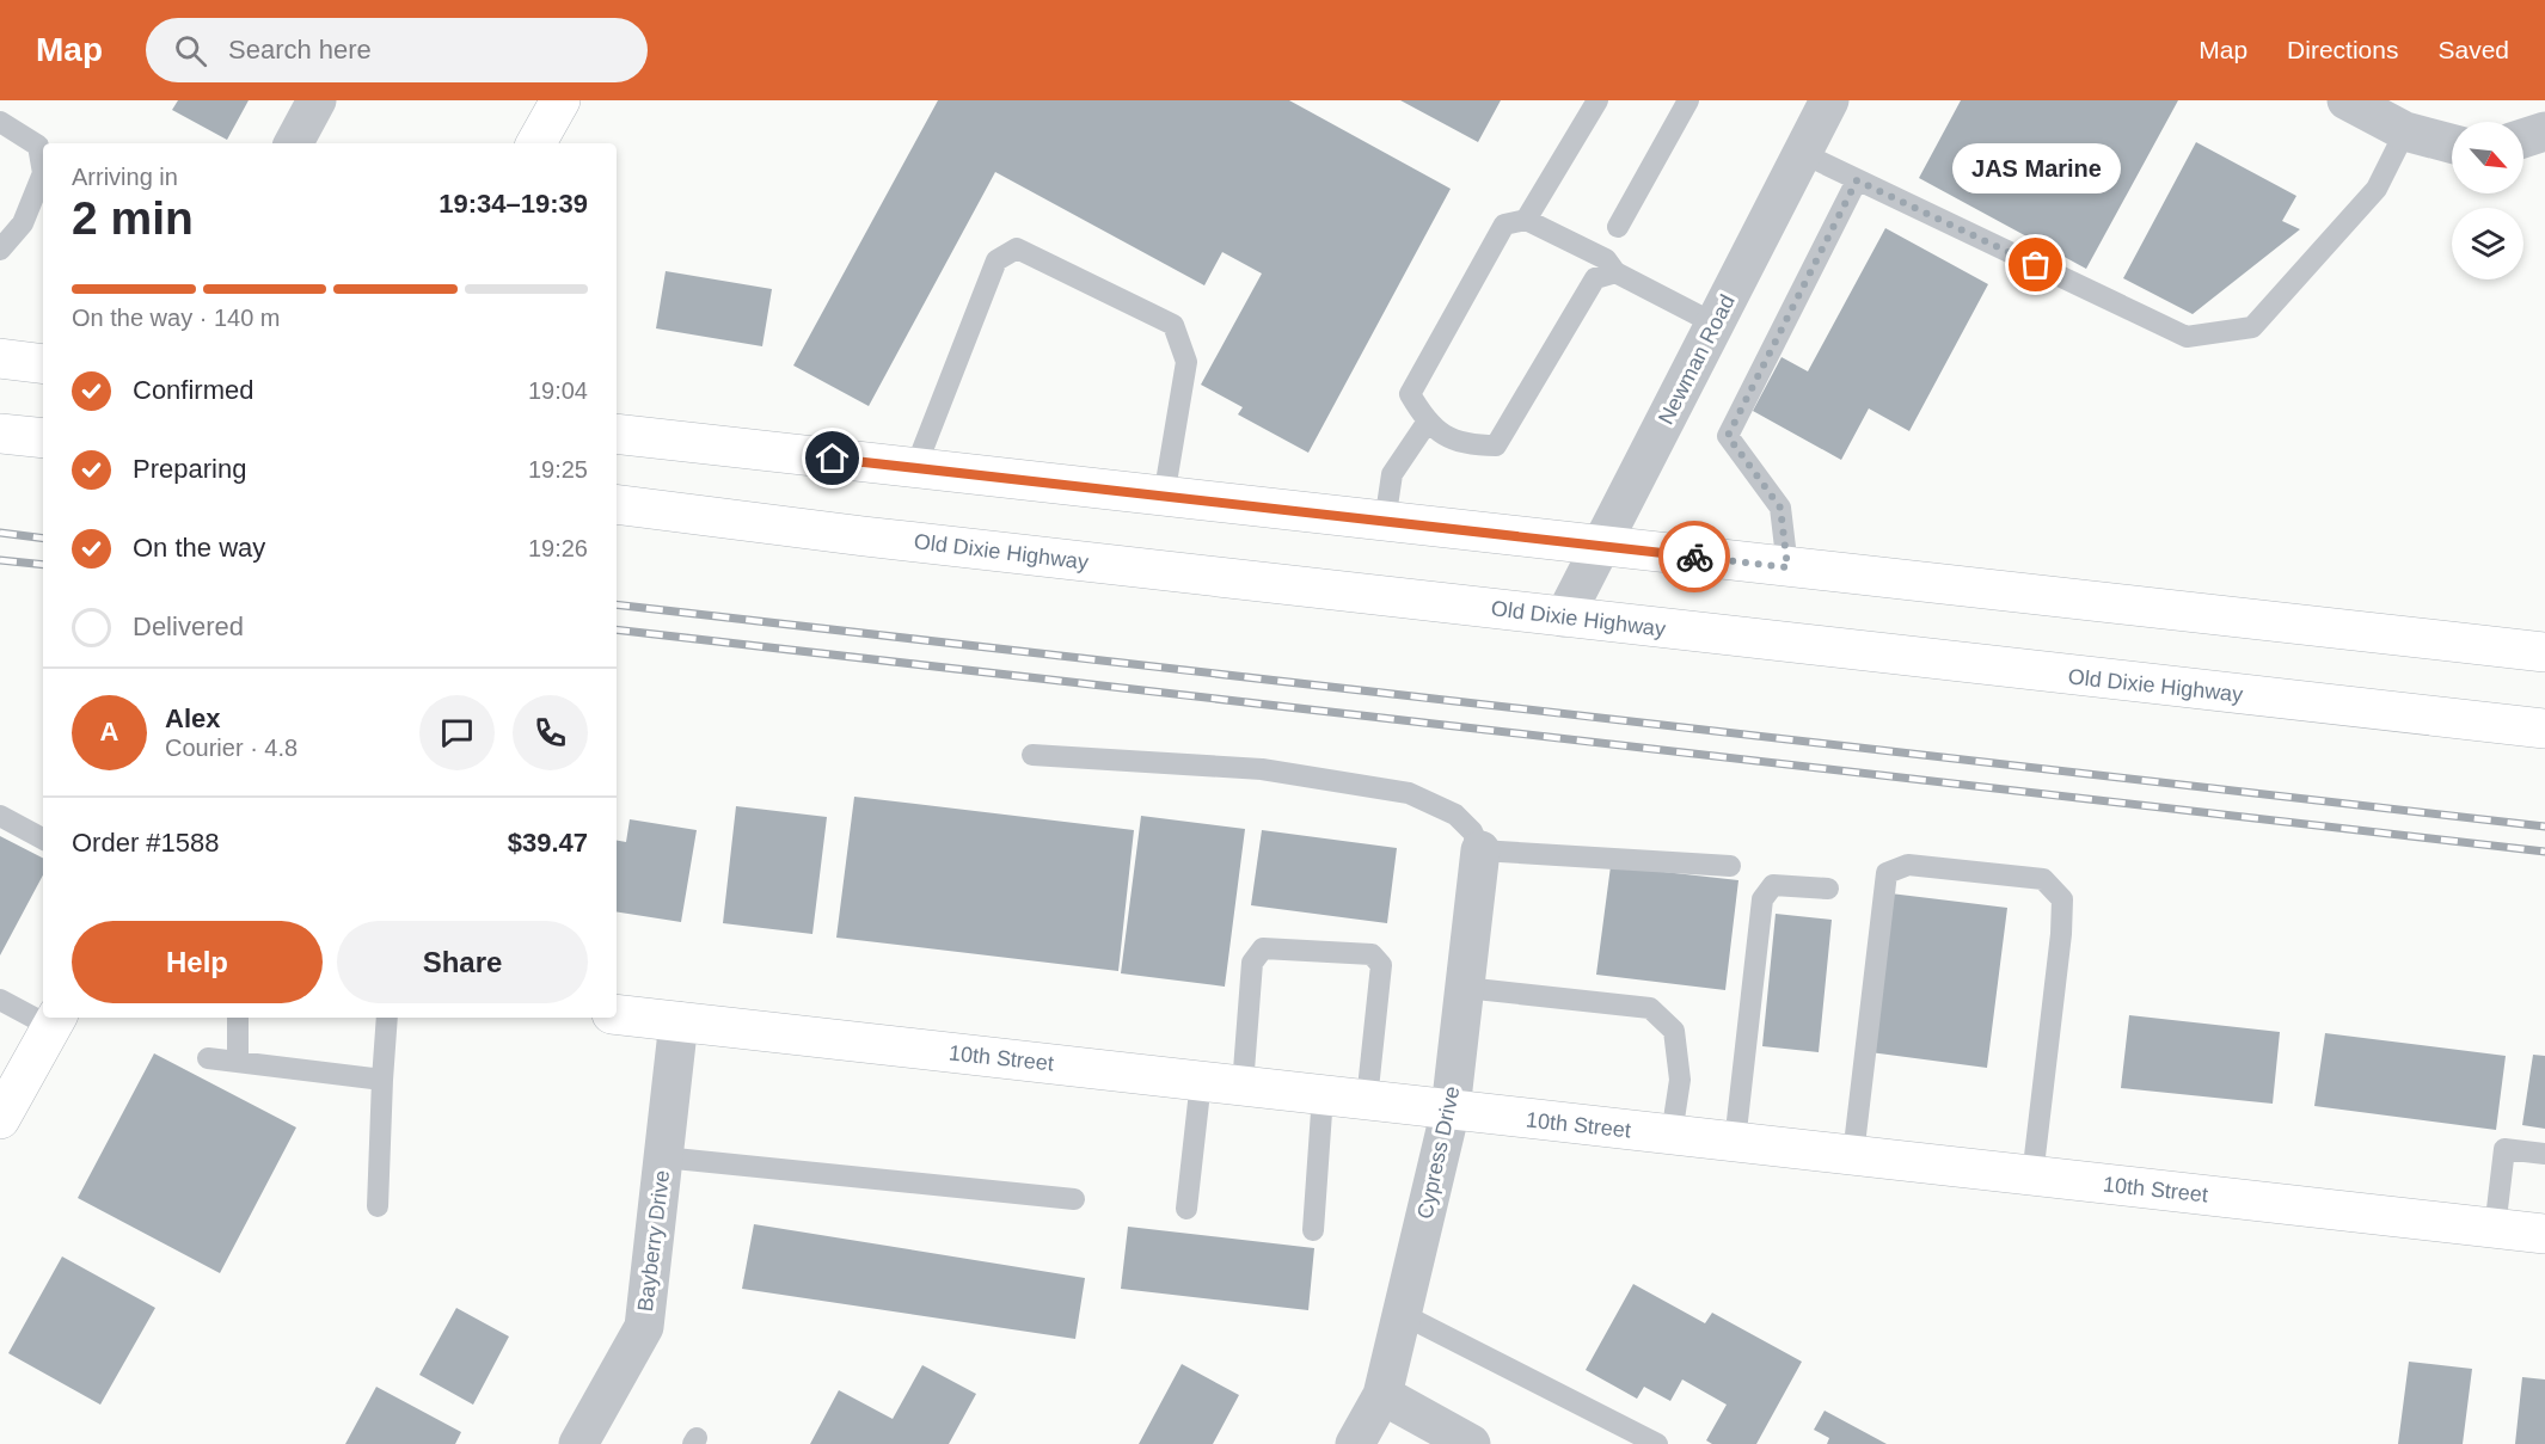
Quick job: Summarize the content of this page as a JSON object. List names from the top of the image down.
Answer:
{
  "streets": {
    "main road": ["Old Dixie Highway", "10th Street"],
    "street": ["Newman Road", "Cypress Drive", "Bayberry Drive"]
  },
  "crossings": [
    ["Newman Road", "Old Dixie Highway"],
    ["10th Street", "Cypress Drive"],
    ["10th Street", "Bayberry Drive"]
  ],
  "places": ["JAS Marine"],
  "north": "bottom right",
  "page": {
    "header": "Map",
    "search": "Search here",
    "nav": ["Map", "Directions", "Saved"],
    "bubble": "JAS Marine",
    "heading": ["2 min", "Arriving in", "19:34–19:39"],
    "panel": [
      "Alex",
      "Courier · 4.8",
      "Order #1588",
      "$39.47"
    ],
    "bar": "On the way · 140 m",
    "list": [
      ["Confirmed", "19:04"],
      ["Preparing", "19:25"],
      ["On the way", "19:26"],
      "Delivered"
    ],
    "round": "A",
    "buttons": ["Help", "Share"]
  }
}
